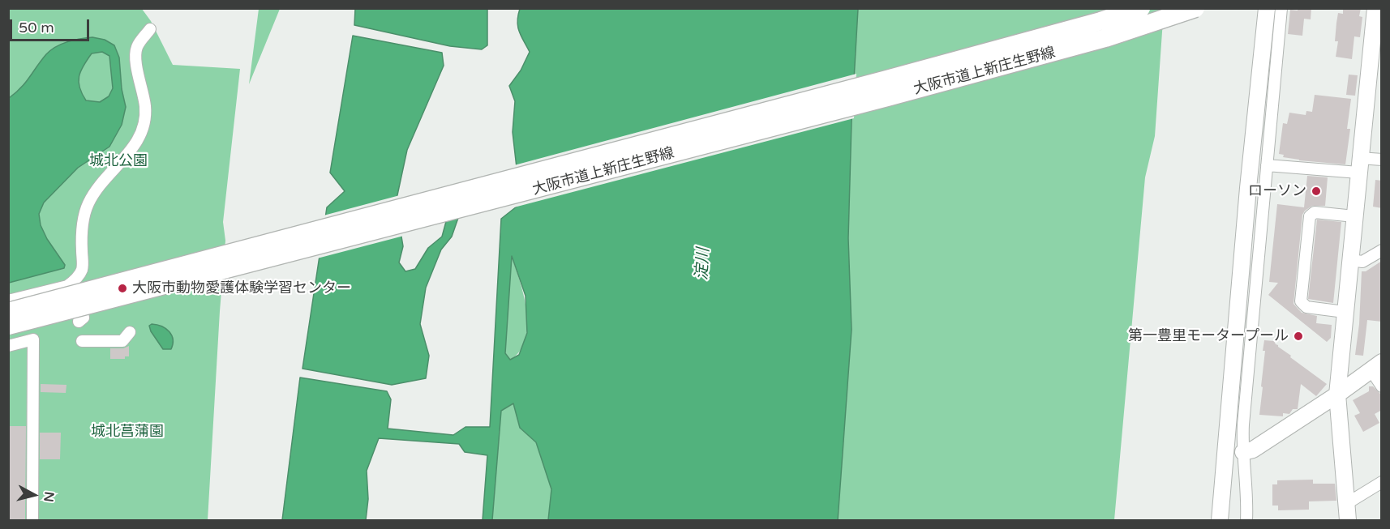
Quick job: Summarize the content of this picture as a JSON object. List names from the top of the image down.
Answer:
{
  "streets": {
    "main road": ["大阪市道上新庄生野線"]
  },
  "water": ["淀川"],
  "parks": ["城北公園", "城北菖蒲園"],
  "places": ["ローソン", "大阪市動物愛護体験学習センター", "第一豊里モータープール"],
  "scale_bar": "50 m",
  "north": "right"
}
